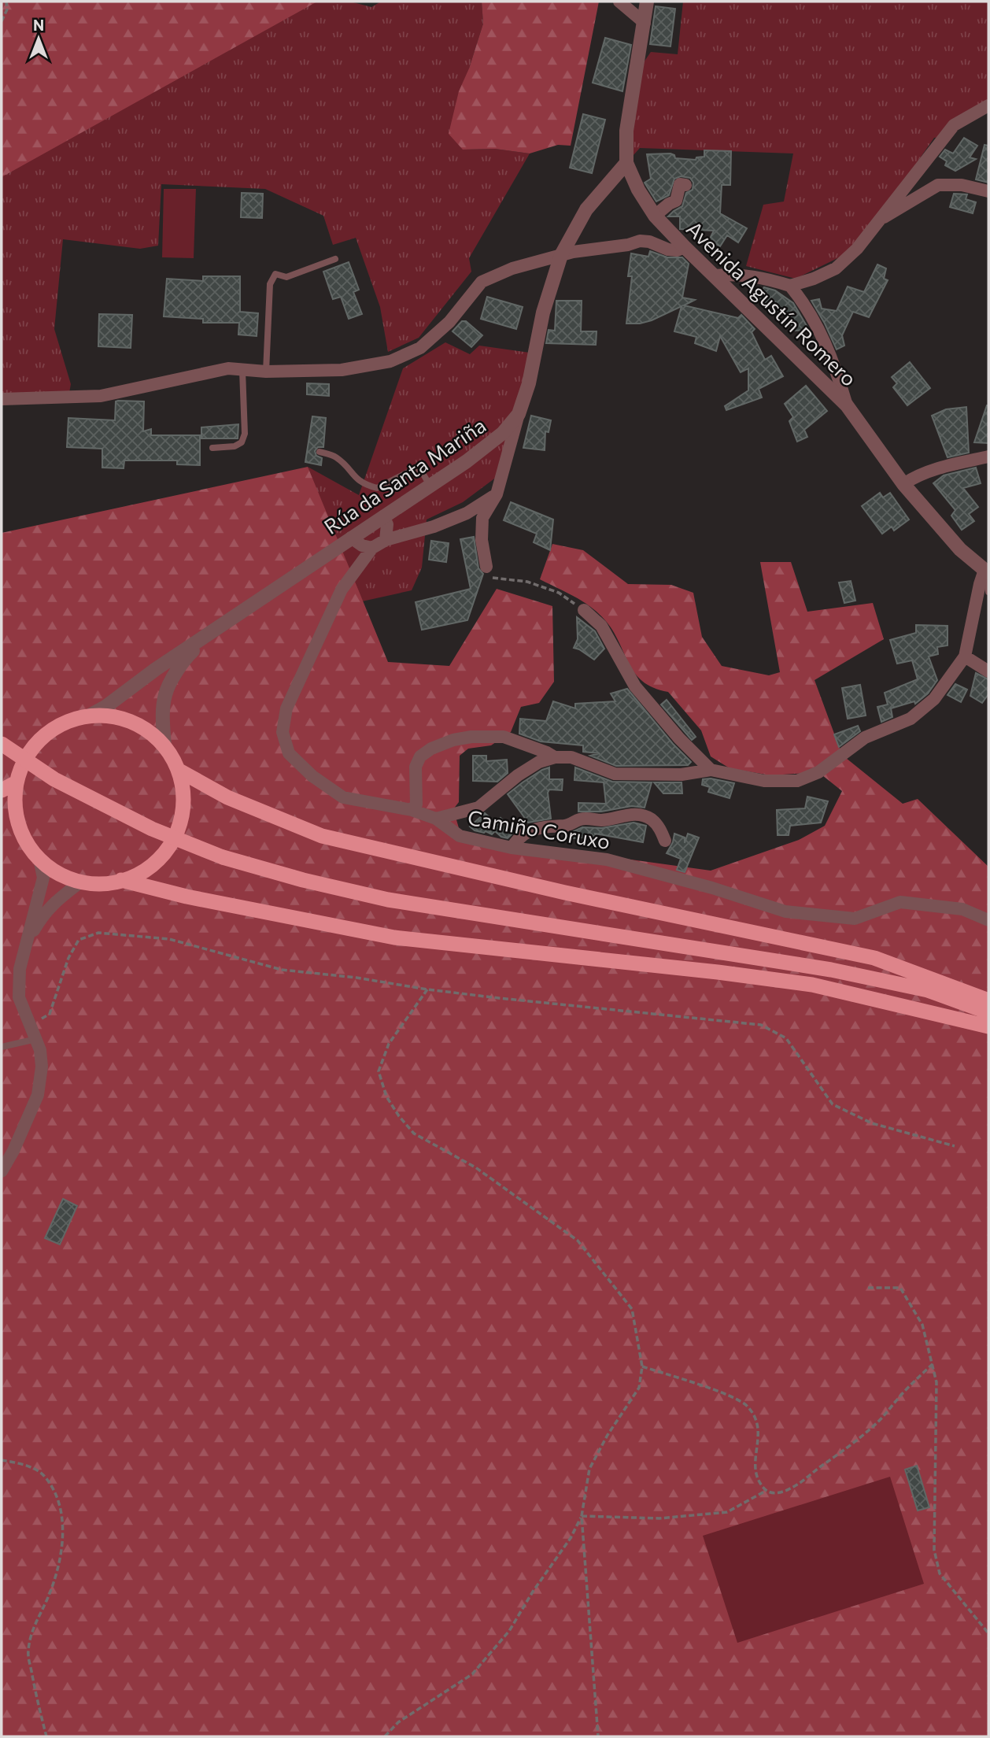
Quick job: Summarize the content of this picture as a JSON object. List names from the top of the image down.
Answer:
{
  "streets": {
    "street": ["Avenida Agustín Romero", "Rúa da Santa Mariña", "Camiño Coruxo"]
  },
  "crossings": [
    ["Avenida Agustín Romero", "Rúa da Santa Mariña"]
  ],
  "north": "top"
}
